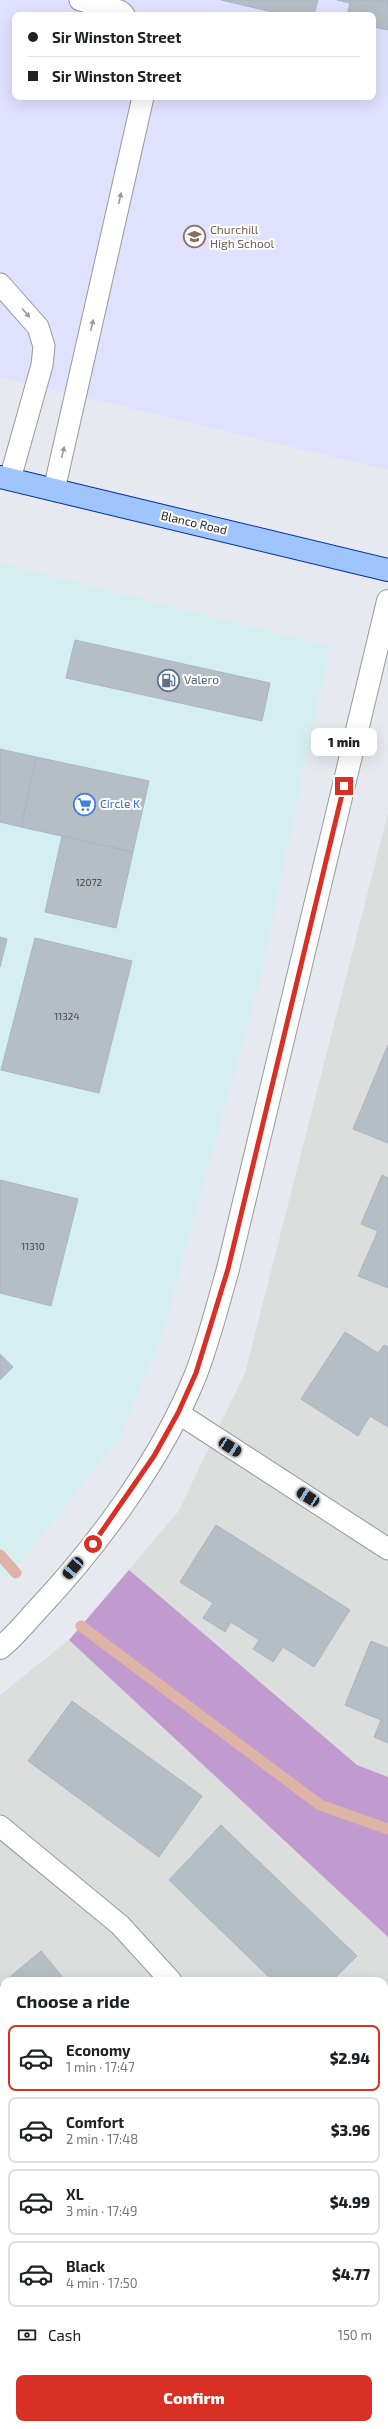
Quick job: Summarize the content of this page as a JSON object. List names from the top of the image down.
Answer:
{
  "streets": {
    "main road": ["Blanco Road"]
  },
  "places": {
    "school or university": ["Churchill High School"],
    "fuel station": ["Valero"],
    "supermarket": ["Circle K"]
  },
  "house_numbers": ["12072", "11324", "11310"],
  "page": {
    "banner": ["Sir Winston Street", "Sir Winston Street"],
    "bubble": "1 min",
    "heading": "Choose a ride",
    "list": [
      {
        "name": "Economy",
        "note": "1 min · 17:47",
        "value": "$2.94"
      },
      {
        "name": "Comfort",
        "note": "2 min · 17:48",
        "value": "$3.96"
      },
      {
        "name": "XL",
        "note": "3 min · 17:49",
        "value": "$4.99"
      },
      {
        "name": "Black",
        "note": "4 min · 17:50",
        "value": "$4.77"
      }
    ],
    "pay": ["Cash", "150 m"],
    "buttons": "Confirm"
  }
}
